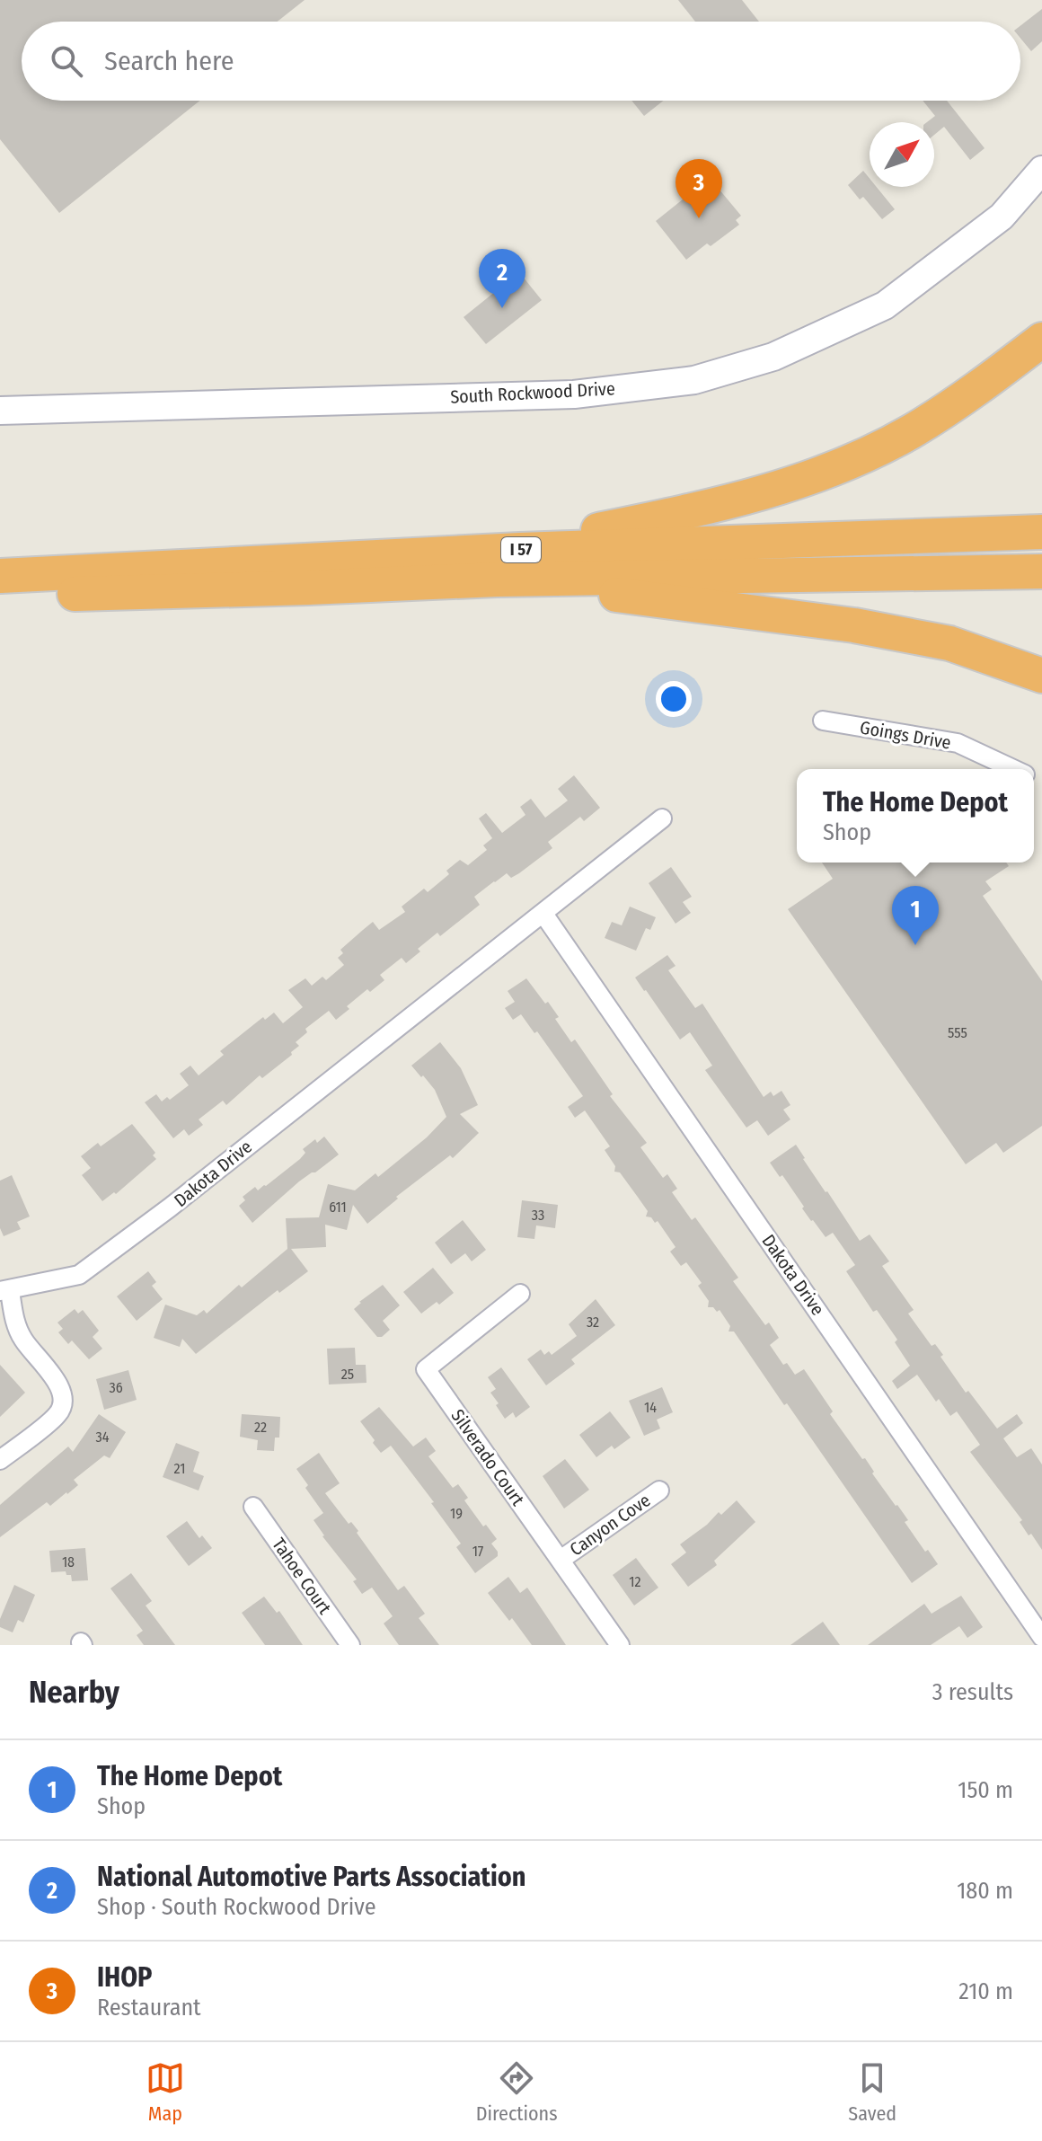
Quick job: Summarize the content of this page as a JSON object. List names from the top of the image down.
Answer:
{
  "streets": {
    "highway": ["I 57"],
    "main road": ["South Rockwood Drive"],
    "street": [
      "Goings Drive",
      "Dakota Drive",
      "Silverado Court",
      "Canyon Cove",
      "Tahoe Court"
    ]
  },
  "crossings": [
    ["Silverado Court", "Canyon Cove"]
  ],
  "house_numbers": [
    "555",
    "611",
    "33",
    "32",
    "25",
    "36",
    "14",
    "22",
    "34",
    "21",
    "19",
    "17",
    "18",
    "12"
  ],
  "north": "top right",
  "page": {
    "search": "Search here",
    "pins": ["3", "2", "1"],
    "popup": ["The Home Depot", "Shop"],
    "heading": ["Nearby", "3 results"],
    "list": [
      {
        "mark": "1",
        "name": "The Home Depot",
        "note": "Shop",
        "value": "150 m"
      },
      {
        "mark": "2",
        "name": "National Automotive Parts Association",
        "note": "Shop · South Rockwood Drive",
        "value": "180 m"
      },
      {
        "mark": "3",
        "name": "IHOP",
        "note": "Restaurant",
        "value": "210 m"
      }
    ],
    "nav": ["Map", "Directions", "Saved"]
  }
}
